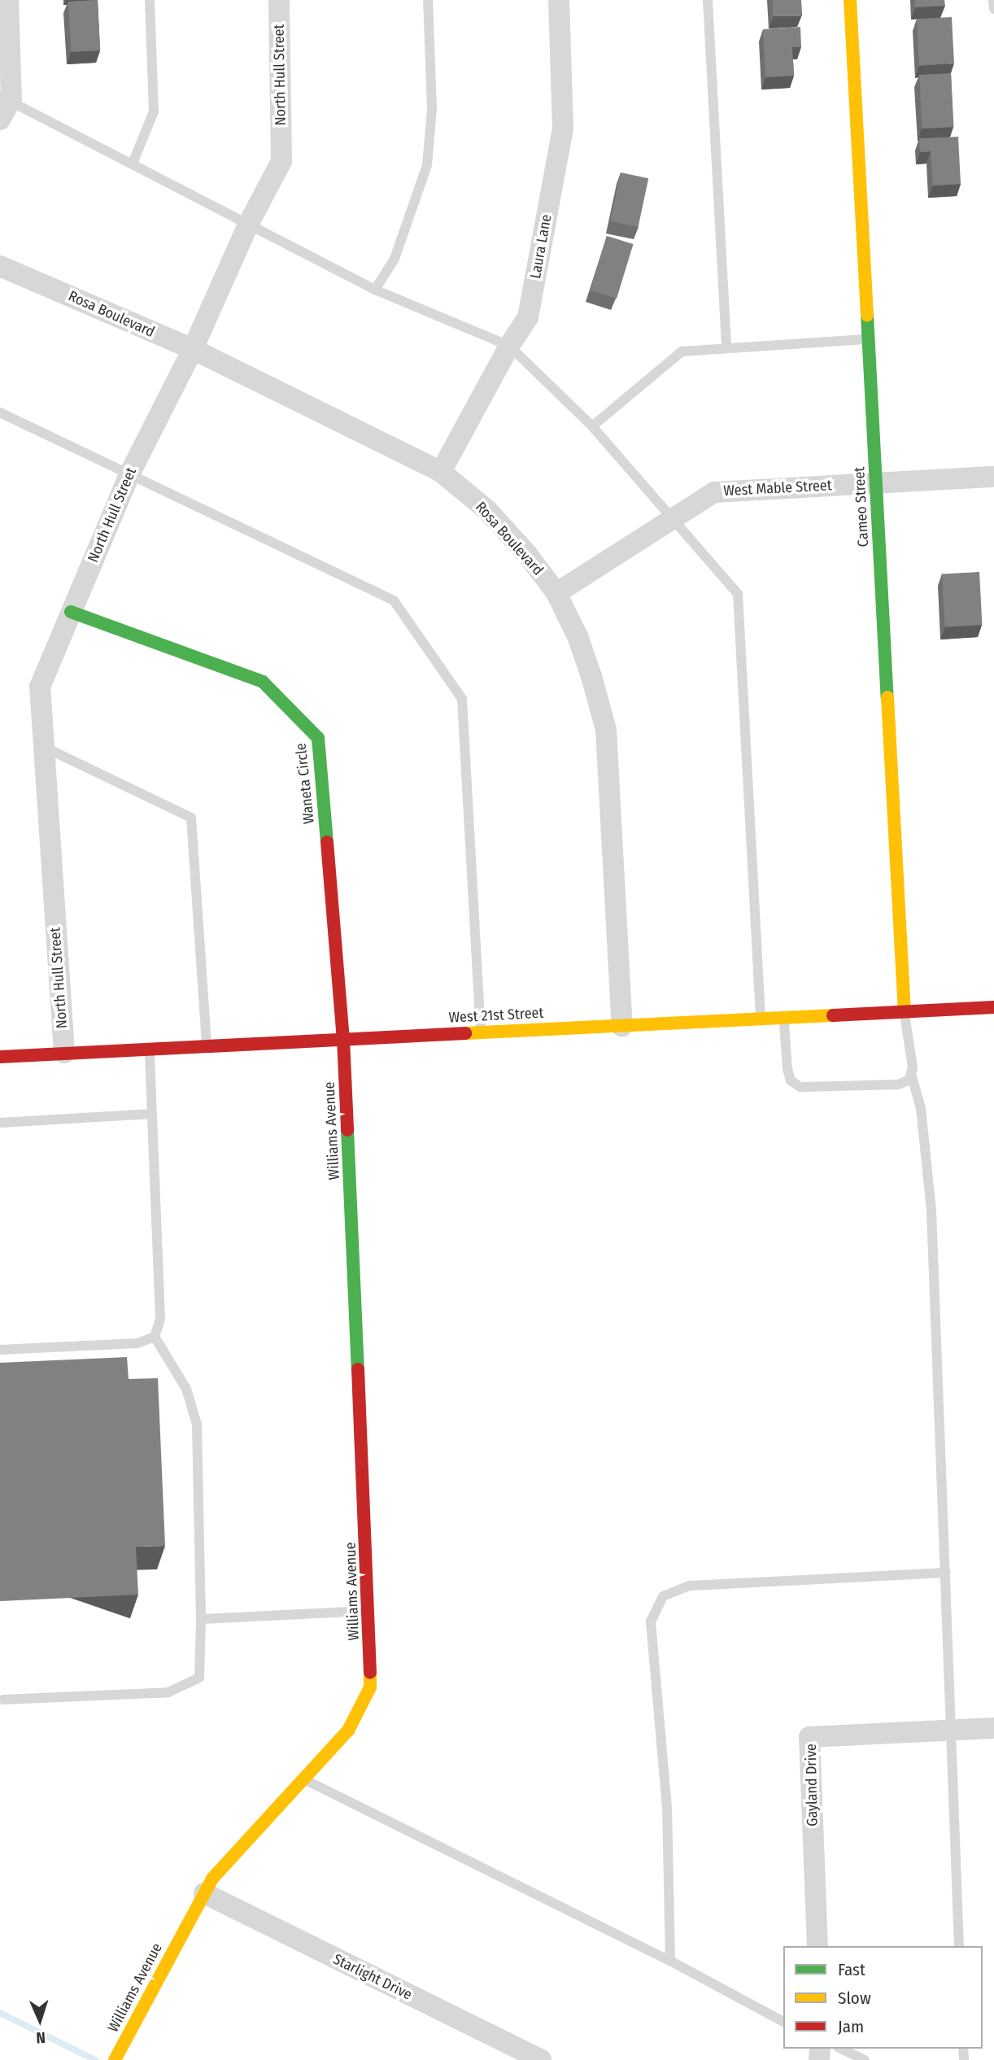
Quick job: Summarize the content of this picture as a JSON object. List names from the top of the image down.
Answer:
{
  "streets": {
    "street": [
      "North Hull Street",
      "Laura Lane",
      "Rosa Boulevard",
      "West Mable Street",
      "Cameo Street",
      "Waneta Circle",
      "West 21st Street",
      "Williams Avenue",
      "Gayland Drive",
      "Starlight Drive"
    ]
  },
  "crossings": [
    ["North Hull Street", "Rosa Boulevard"],
    ["North Hull Street", "Waneta Circle"],
    ["North Hull Street", "West 21st Street"],
    ["Laura Lane", "Rosa Boulevard"],
    ["Rosa Boulevard", "West Mable Street"],
    ["Rosa Boulevard", "West 21st Street"],
    ["West Mable Street", "Cameo Street"],
    ["Cameo Street", "West 21st Street"],
    ["Waneta Circle", "West 21st Street"],
    ["Waneta Circle", "Williams Avenue"],
    ["West 21st Street", "Williams Avenue"],
    ["Williams Avenue", "Starlight Drive"]
  ],
  "legend": ["Fast", "Slow", "Jam"],
  "north": "bottom"
}
